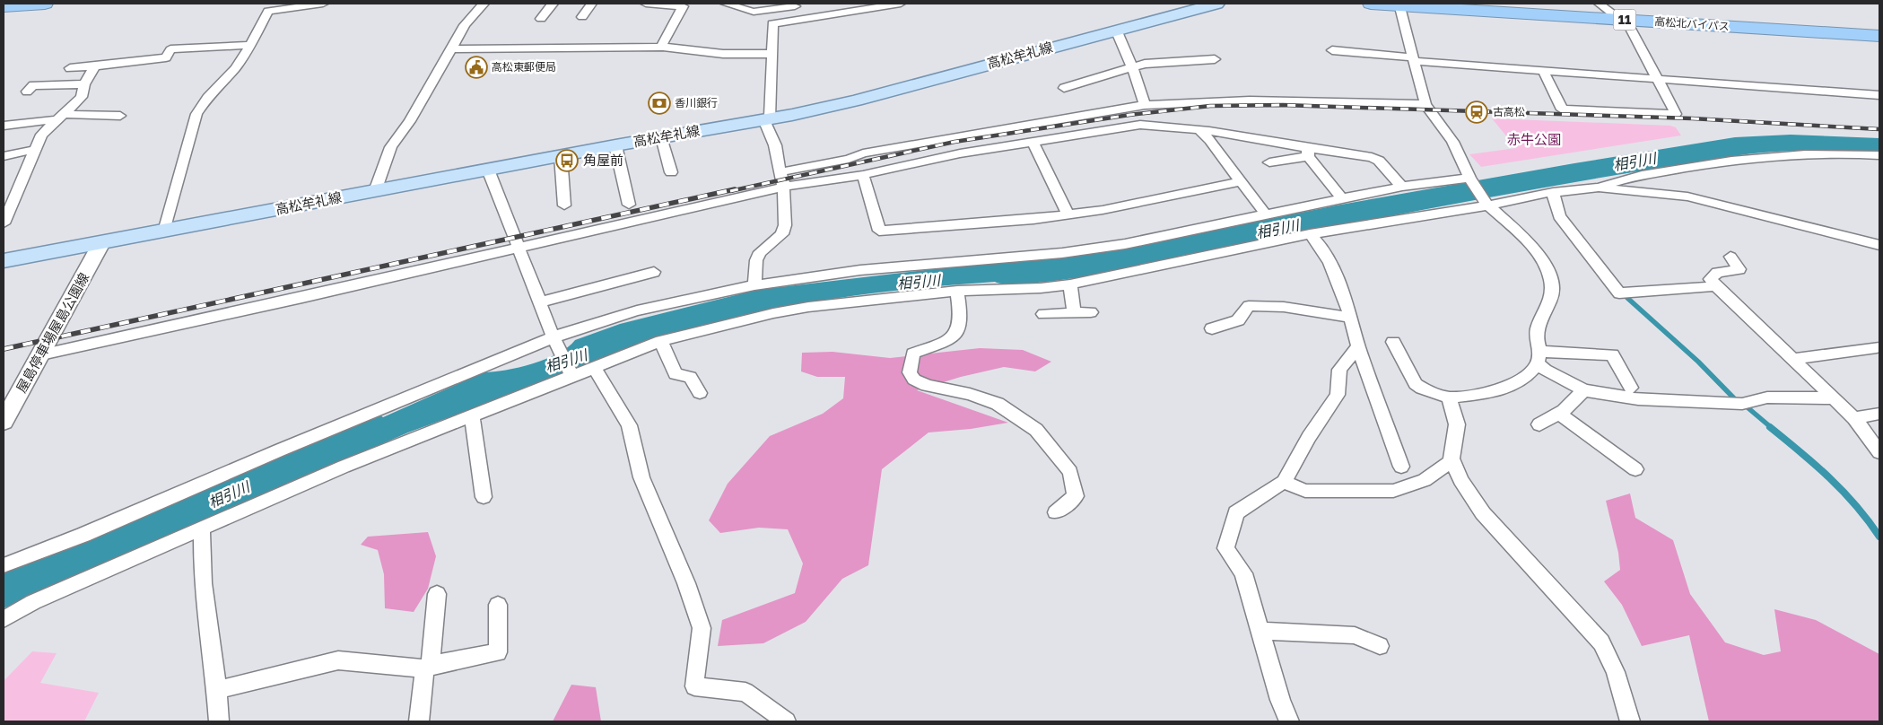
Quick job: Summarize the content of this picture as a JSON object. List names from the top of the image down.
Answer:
{
  "streets": {
    "highway": ["11", "高松北バイパス"],
    "main road": ["高松牟礼線", "屋島停車場屋島公園線"]
  },
  "crossings": [
    ["高松牟礼線", "屋島停車場屋島公園線"]
  ],
  "water": ["相引川"],
  "parks": ["赤牛公園"],
  "places": {
    "public building": ["高松東郵便局"],
    "bank": ["香川銀行"],
    "station": ["古高松"],
    "bus stop": ["角屋前"]
  }
}
